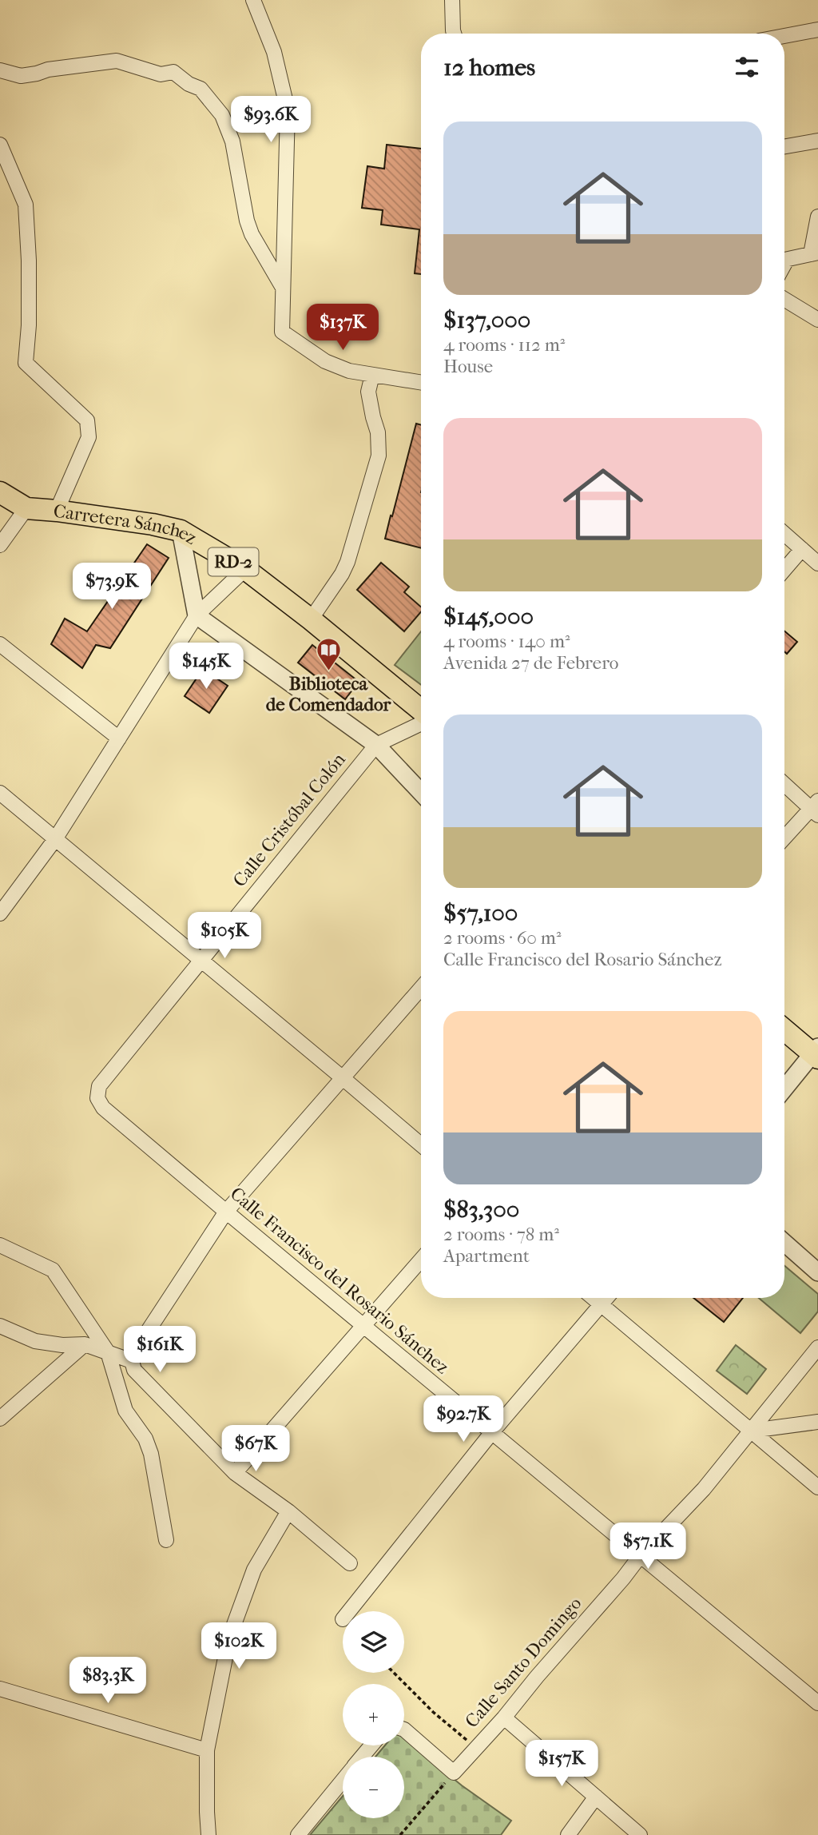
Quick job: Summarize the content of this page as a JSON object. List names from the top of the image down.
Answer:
{
  "streets": {
    "main road": ["Carretera Sánchez", "RD-2"],
    "street": ["Calle Cristóbal Colón", "Calle Francisco del Rosario Sánchez", "Calle Santo Domingo"]
  },
  "crossings": [
    ["Calle Cristóbal Colón", "Calle Francisco del Rosario Sánchez"],
    ["Calle Francisco del Rosario Sánchez", "Calle Santo Domingo"]
  ],
  "places": {
    "library": ["Biblioteca de Comendador"]
  },
  "page": {
    "heading": "12 homes",
    "price": [
      "$93.6K",
      "$137K",
      "$73.9K",
      "$145K",
      "$105K",
      "$161K",
      "$92.7K",
      "$67K",
      "$57.1K",
      "$102K",
      "$83.3K",
      "$157K"
    ],
    "list": [
      {
        "name": "$137,000",
        "note": "4 rooms · 112 m² · House"
      },
      {
        "name": "$145,000",
        "note": "4 rooms · 140 m² · Avenida 27 de Febrero"
      },
      {
        "name": "$57,100",
        "note": "2 rooms · 60 m² · Calle Francisco del Rosario Sánchez"
      },
      {
        "name": "$83,300",
        "note": "2 rooms · 78 m² · Apartment"
      }
    ],
    "map_buttons": ["+", "−"]
  }
}
